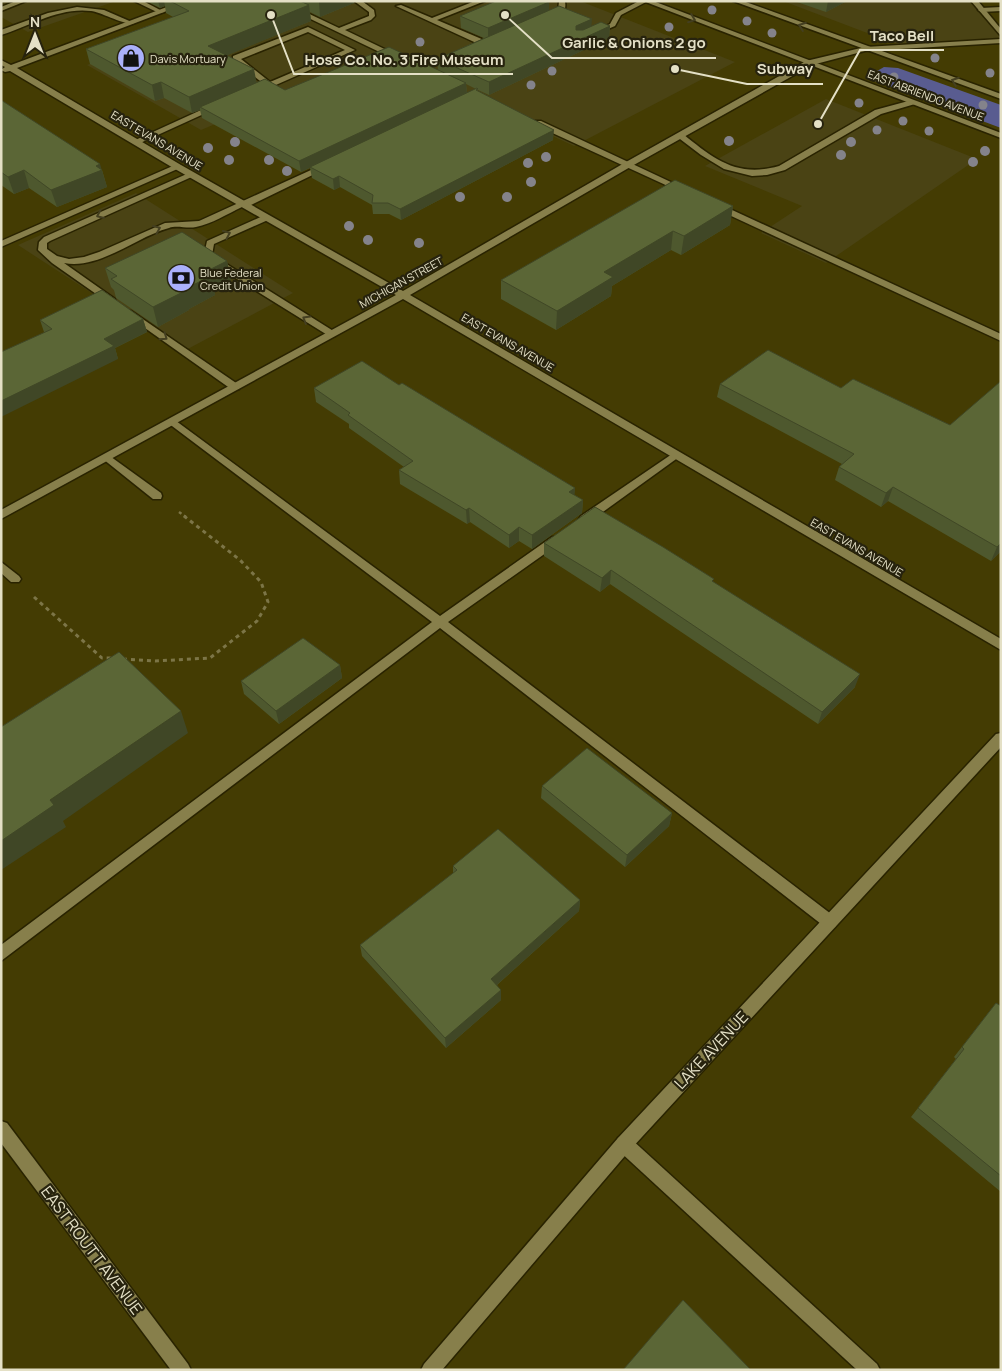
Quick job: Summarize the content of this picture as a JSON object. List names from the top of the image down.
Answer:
{
  "streets": {
    "street": [
      "EAST ABRIENDO AVENUE",
      "EAST EVANS AVENUE",
      "MICHIGAN STREET",
      "LAKE AVENUE",
      "EAST ROUTT AVENUE"
    ]
  },
  "crossings": [
    ["EAST ABRIENDO AVENUE", "MICHIGAN STREET"],
    ["EAST EVANS AVENUE", "MICHIGAN STREET"]
  ],
  "places": {
    "other": [
      "Hose Co. No. 3 Fire Museum",
      "Garlic & Onions 2 go",
      "Subway",
      "Taco Bell"
    ],
    "shop": ["Davis Mortuary"],
    "bank": ["Blue Federal Credit Union"]
  },
  "north": "top"
}
